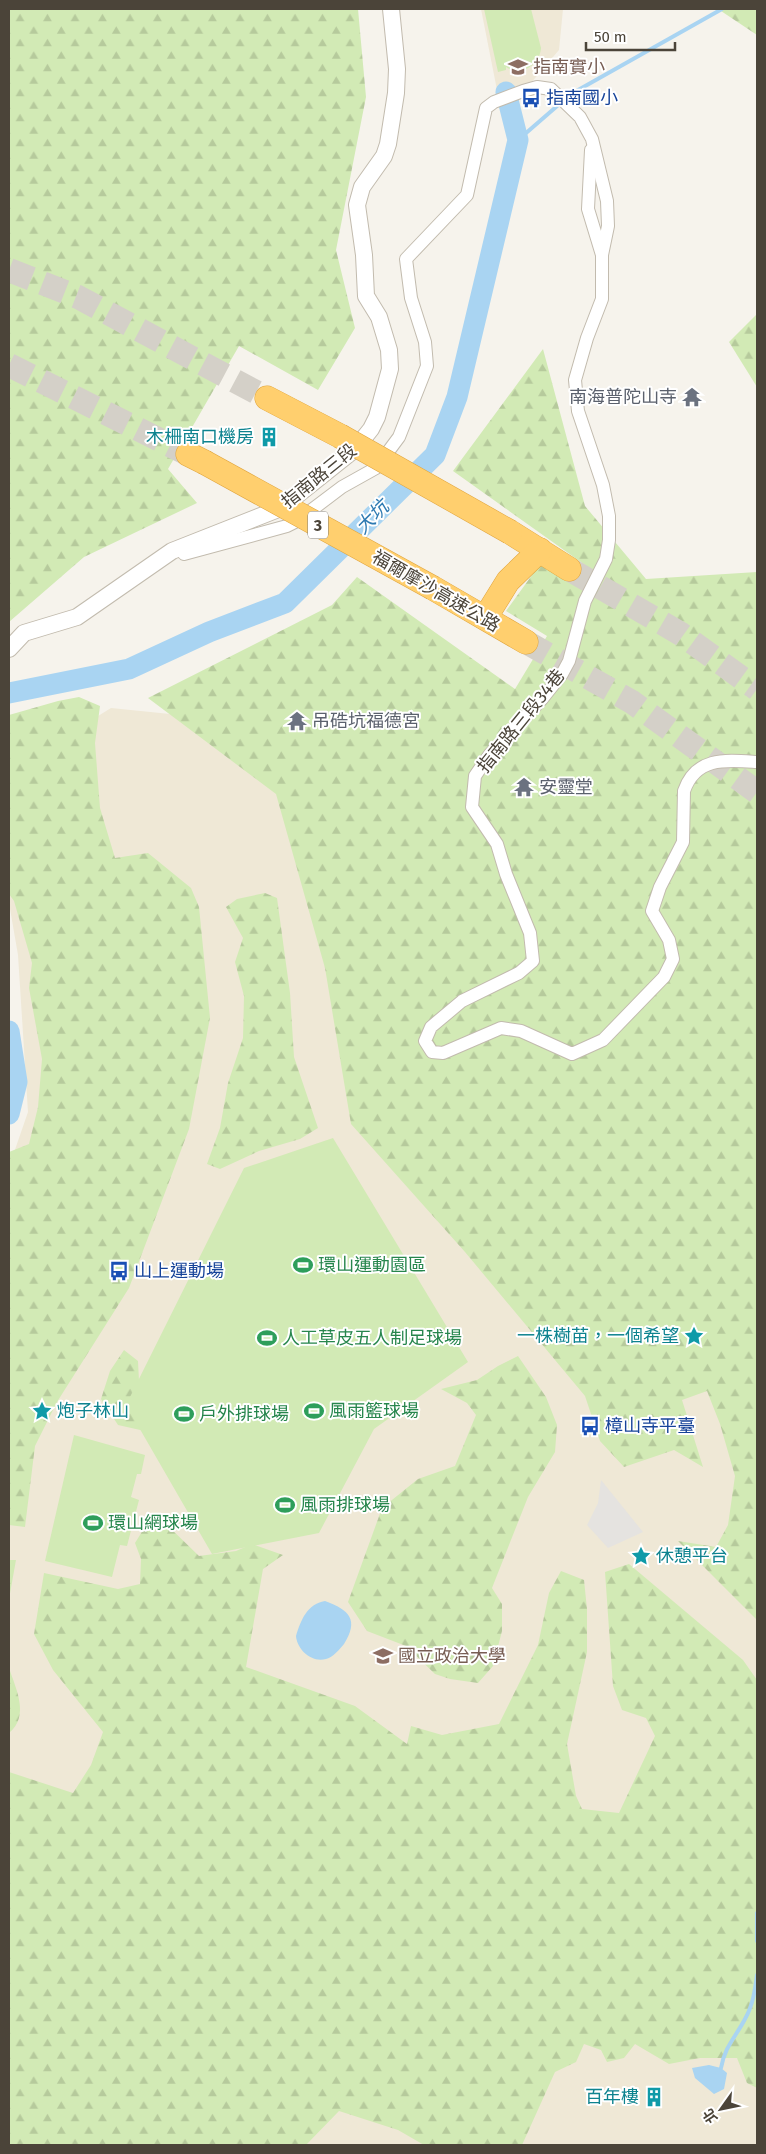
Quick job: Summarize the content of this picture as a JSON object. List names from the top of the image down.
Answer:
{
  "streets": {
    "highway": ["3", "福爾摩沙高速公路"],
    "street": ["指南路三段", "指南路三段34巷"]
  },
  "crossings": [
    ["指南路三段", "指南路三段34巷"]
  ],
  "water": ["大坑"],
  "places": {
    "school or university": ["指南實小", "國立政治大學"],
    "bus stop": ["指南國小", "山上運動場", "樟山寺平臺"],
    "temple": ["南海普陀山寺", "吊硞坑福德宮", "安靈堂"],
    "building": ["木柵南口機房", "百年樓"],
    "sports": [
      "環山運動園區",
      "人工草皮五人制足球場",
      "風雨籃球場",
      "戶外排球場",
      "風雨排球場",
      "環山網球場"
    ],
    "place": ["一株樹苗，一個希望", "炮子林山", "休憩平台"]
  },
  "scale_bar": "50 m",
  "north": "bottom left"
}
